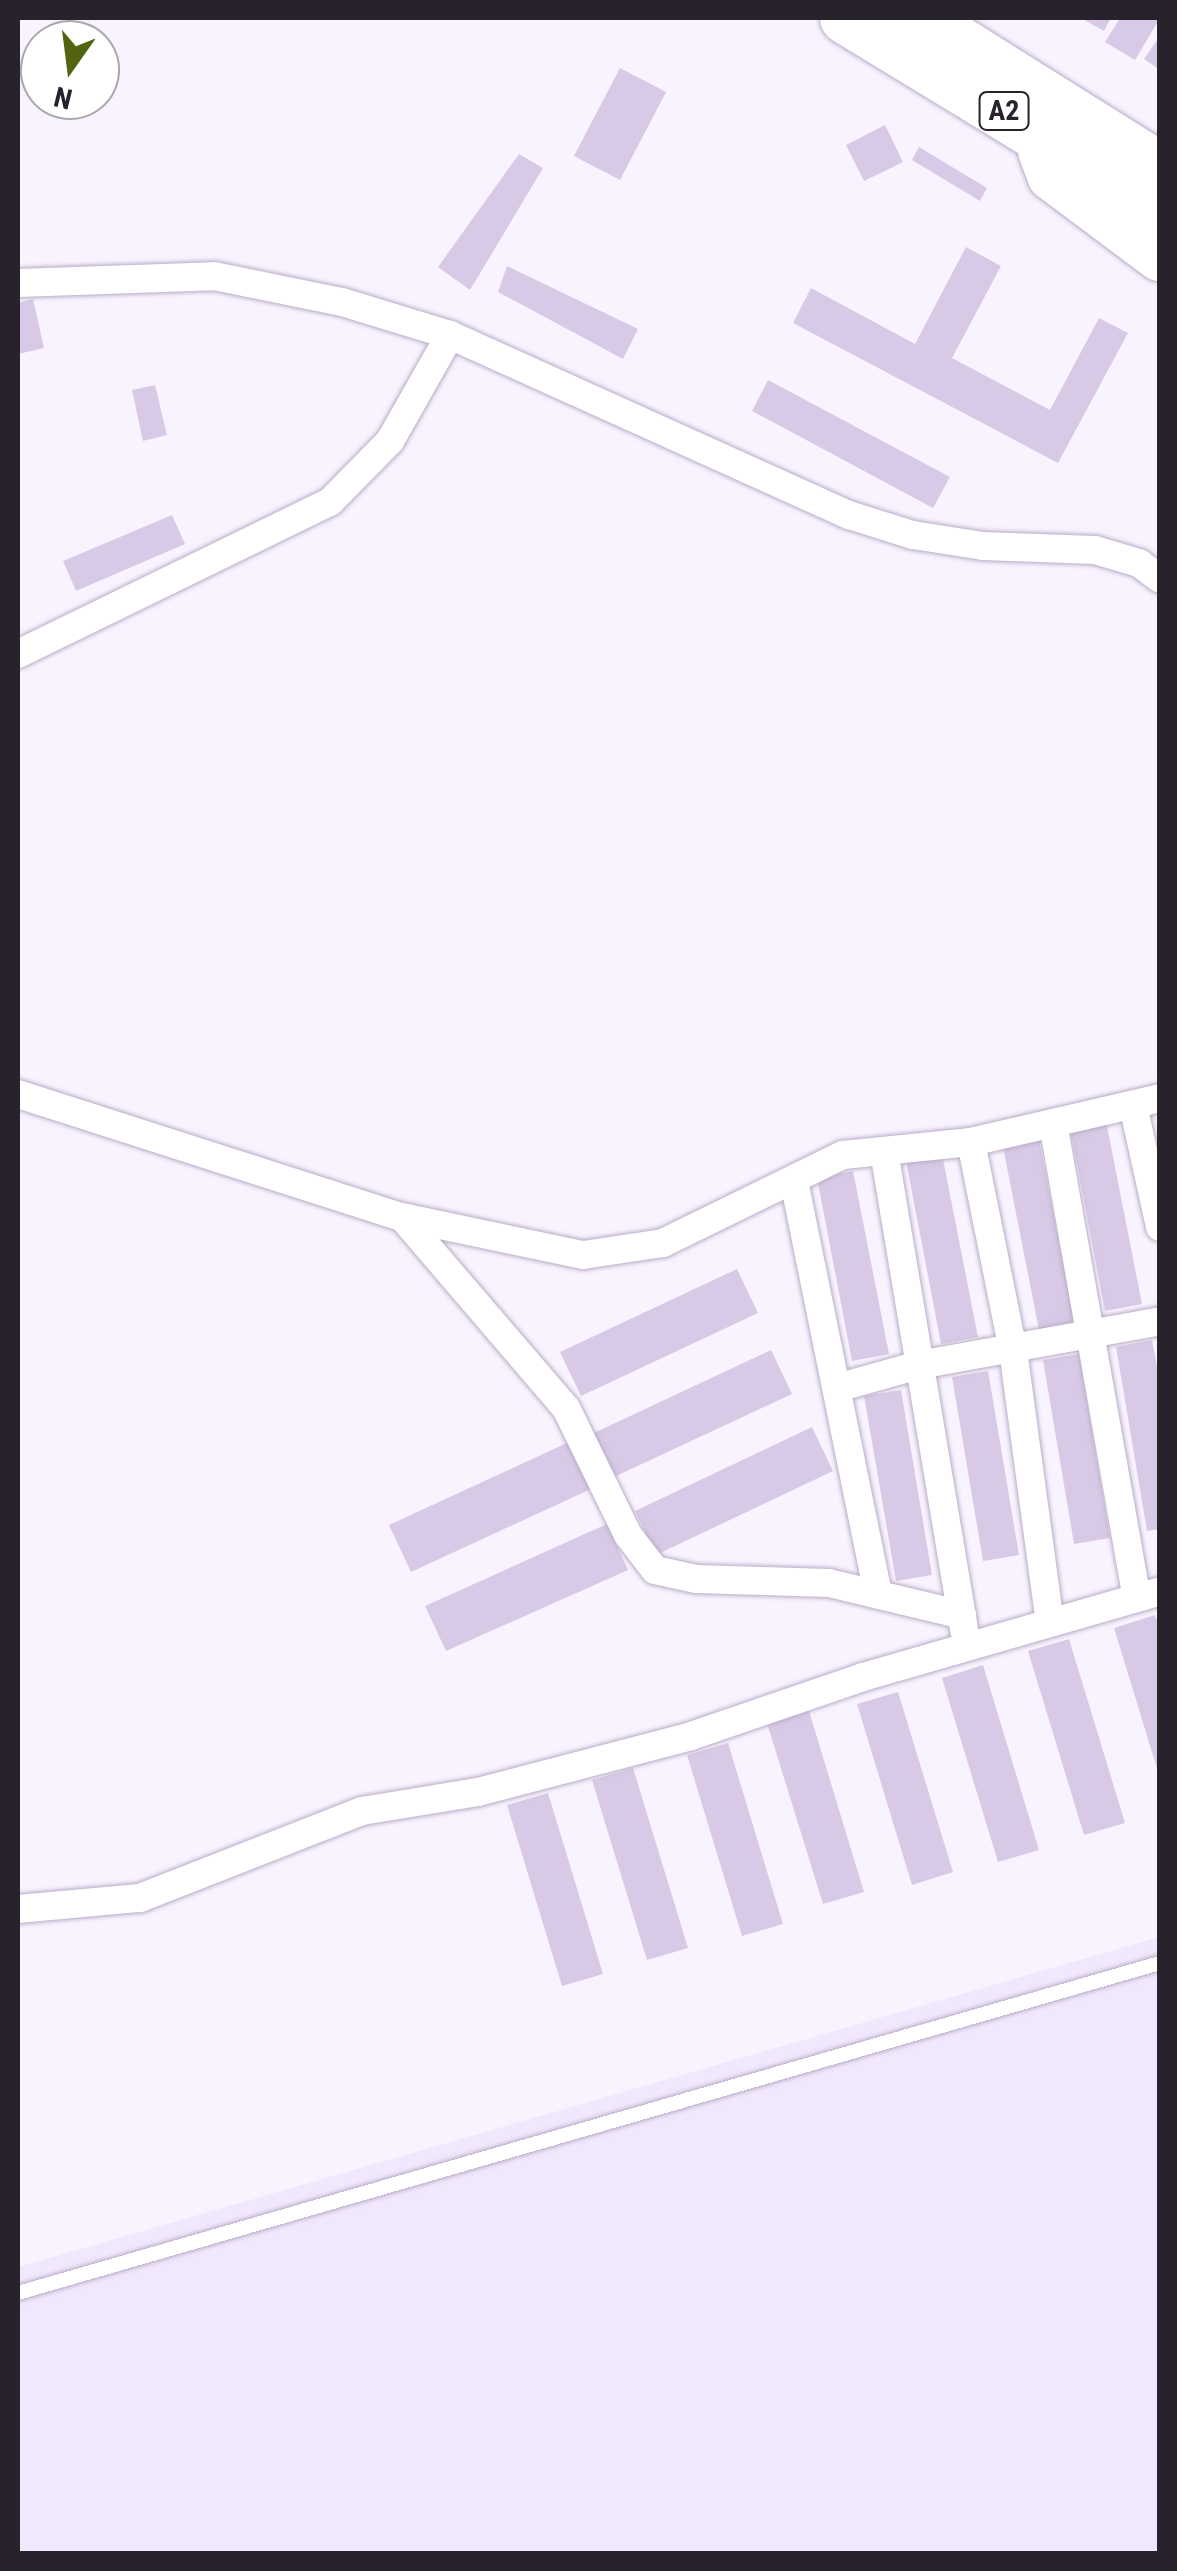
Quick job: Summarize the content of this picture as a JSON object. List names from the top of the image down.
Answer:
{
  "streets": {
    "highway": ["A2"]
  },
  "north": "bottom"
}
